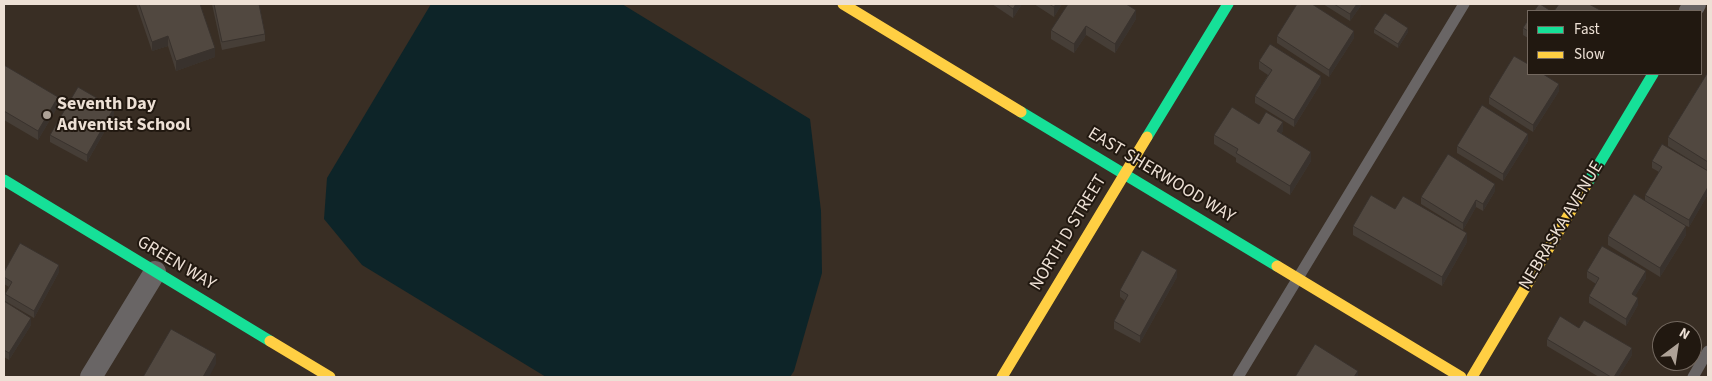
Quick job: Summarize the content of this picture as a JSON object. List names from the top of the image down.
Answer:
{
  "streets": {
    "street": [
      "EAST SHERWOOD WAY",
      "NEBRASKA AVENUE",
      "NORTH D STREET",
      "GREEN WAY"
    ]
  },
  "crossings": [
    ["EAST SHERWOOD WAY", "NORTH D STREET"]
  ],
  "places": ["Seventh Day Adventist School"],
  "legend": ["Fast", "Slow"],
  "north": "top right"
}
